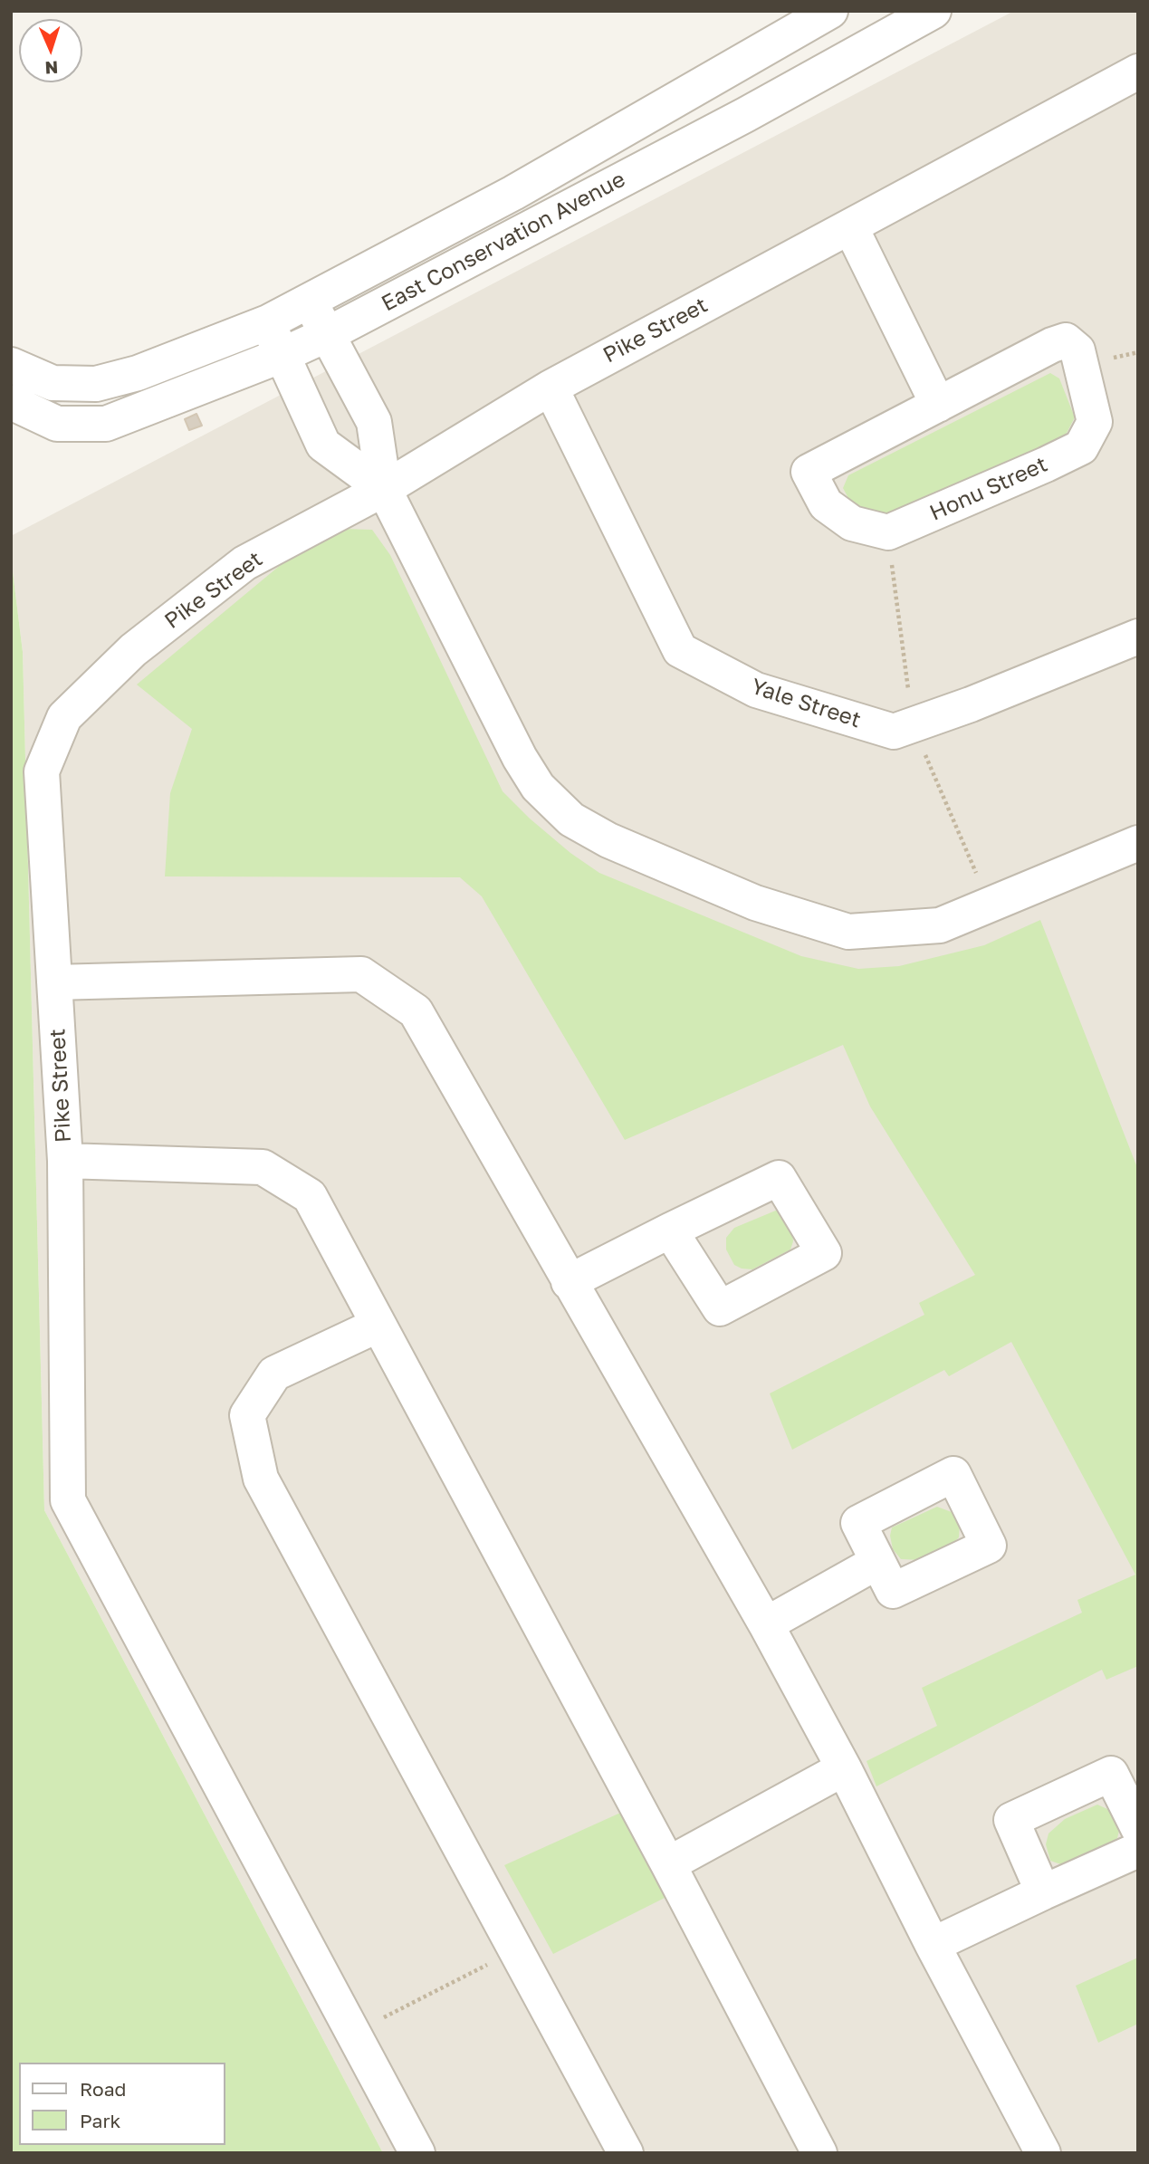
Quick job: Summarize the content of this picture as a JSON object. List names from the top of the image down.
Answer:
{
  "streets": {
    "street": [
      "East Conservation Avenue",
      "Pike Street",
      "Honu Street",
      "Yale Street"
    ]
  },
  "crossings": [
    ["Pike Street", "Yale Street"]
  ],
  "legend": ["Road", "Park"],
  "north": "bottom"
}
